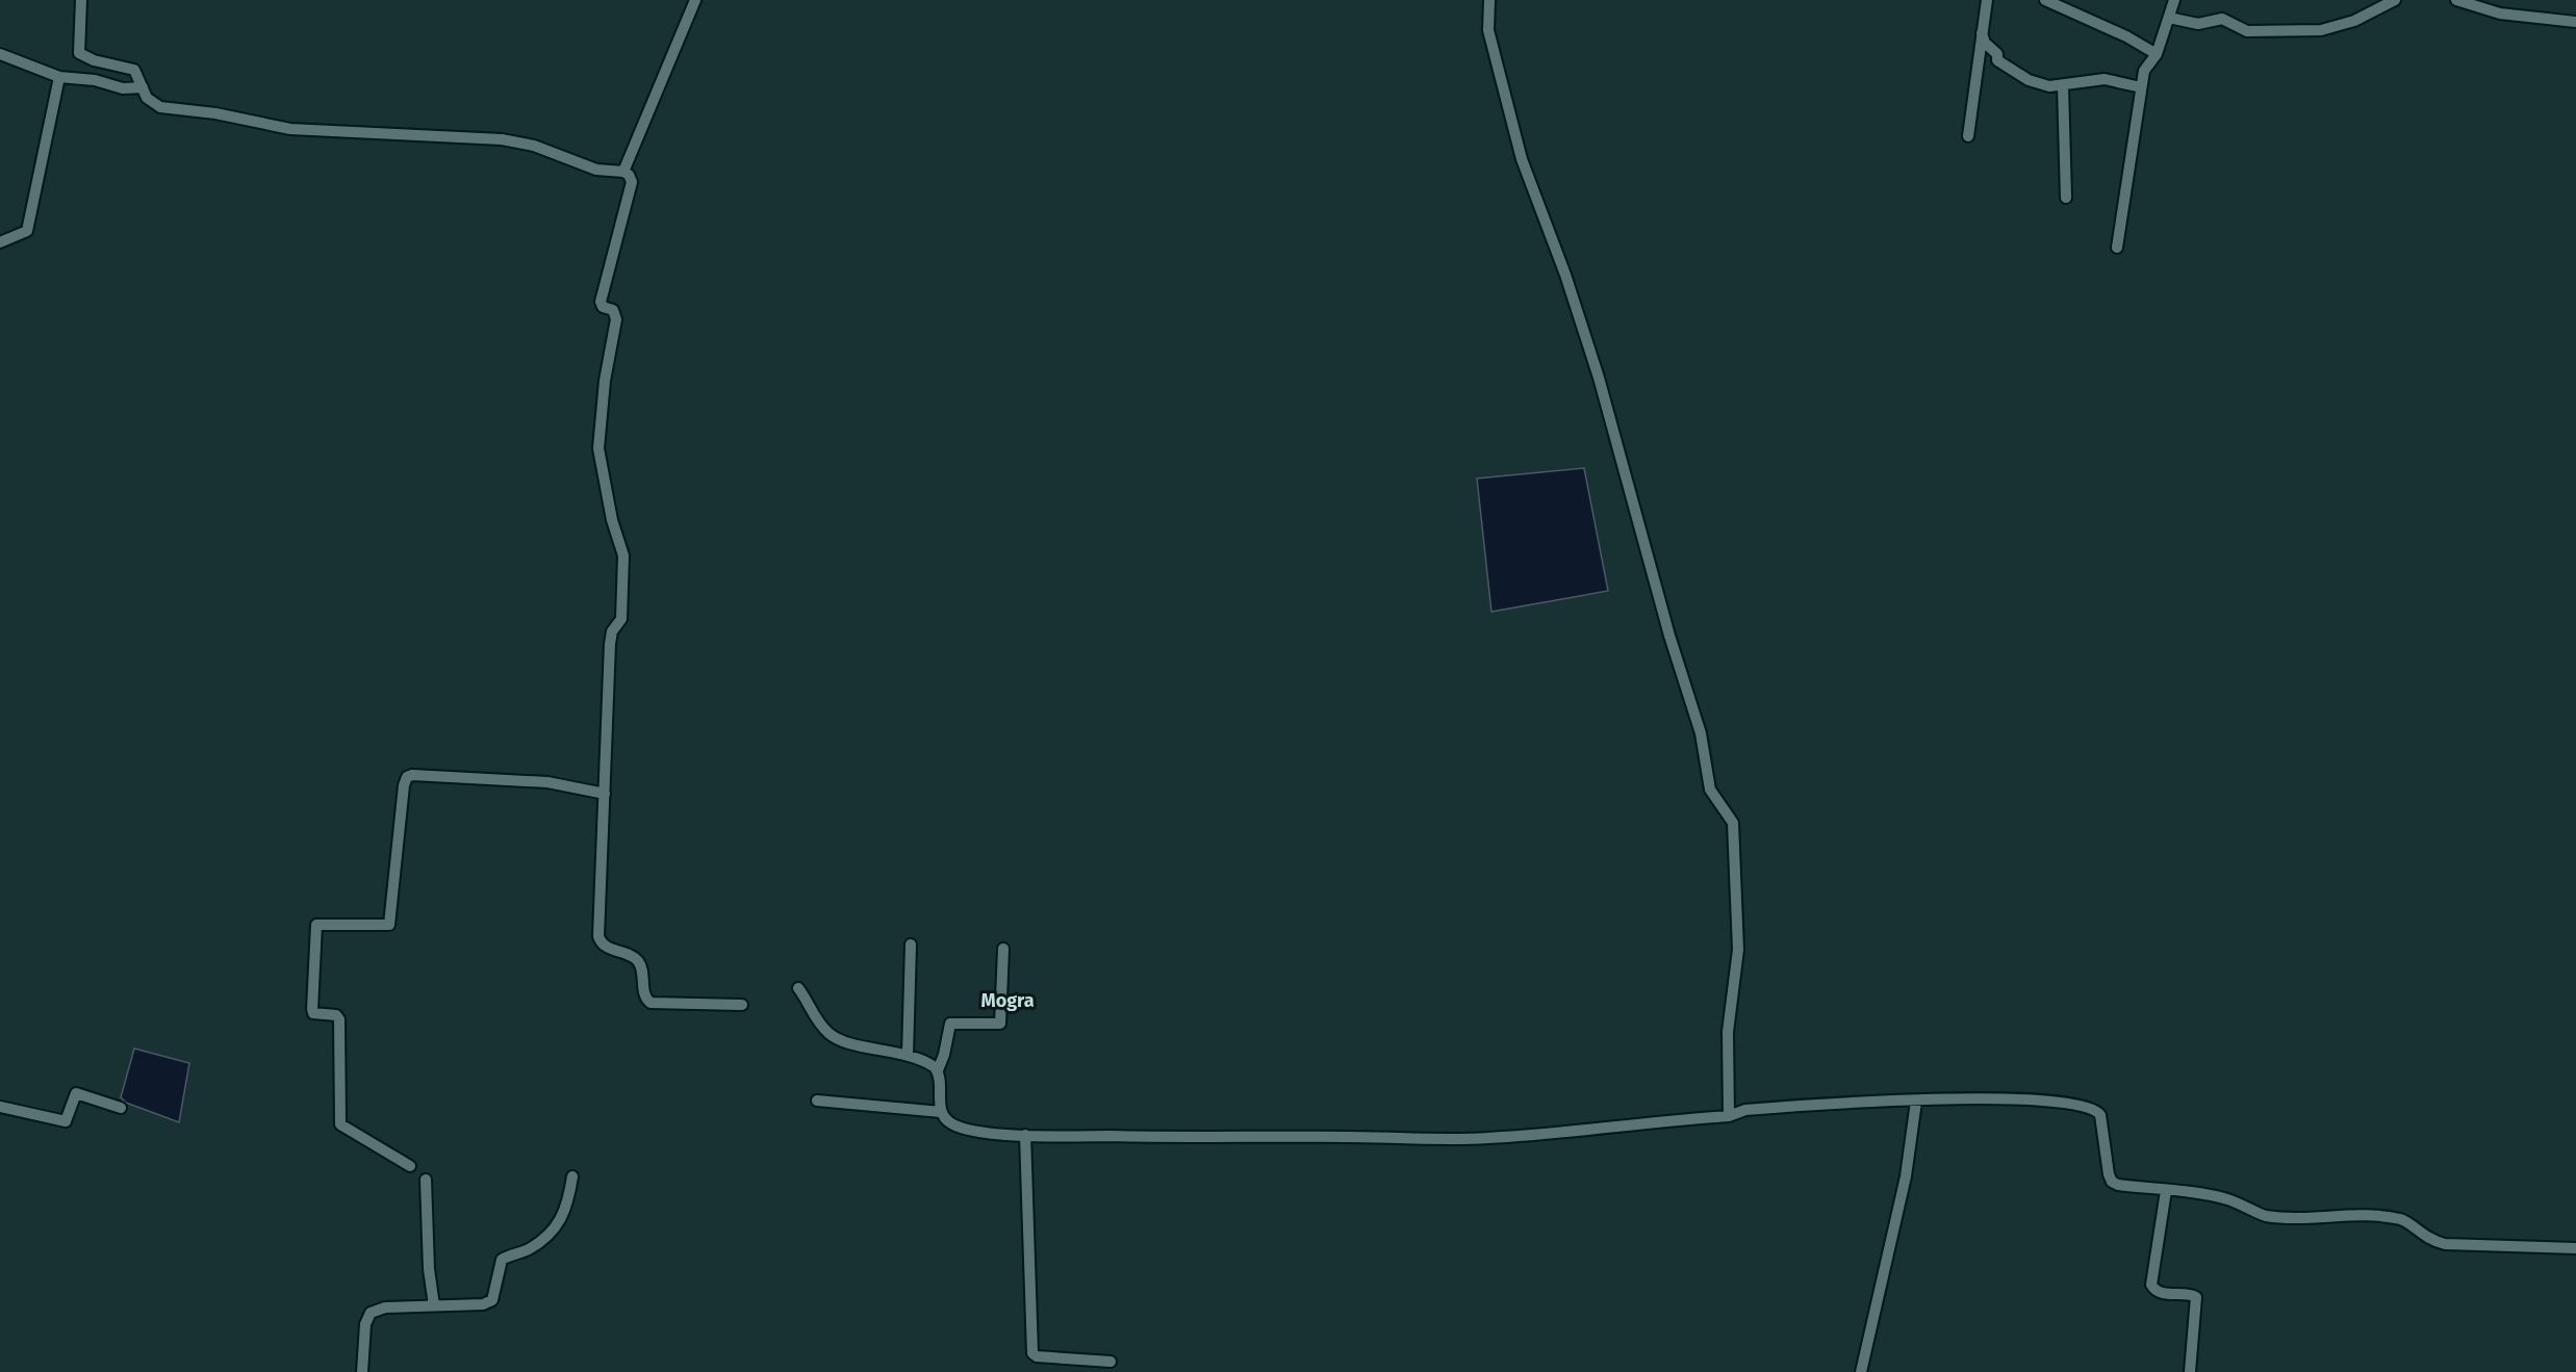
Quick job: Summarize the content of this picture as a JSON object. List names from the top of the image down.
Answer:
{
  "districts": ["Mogra"]
}
